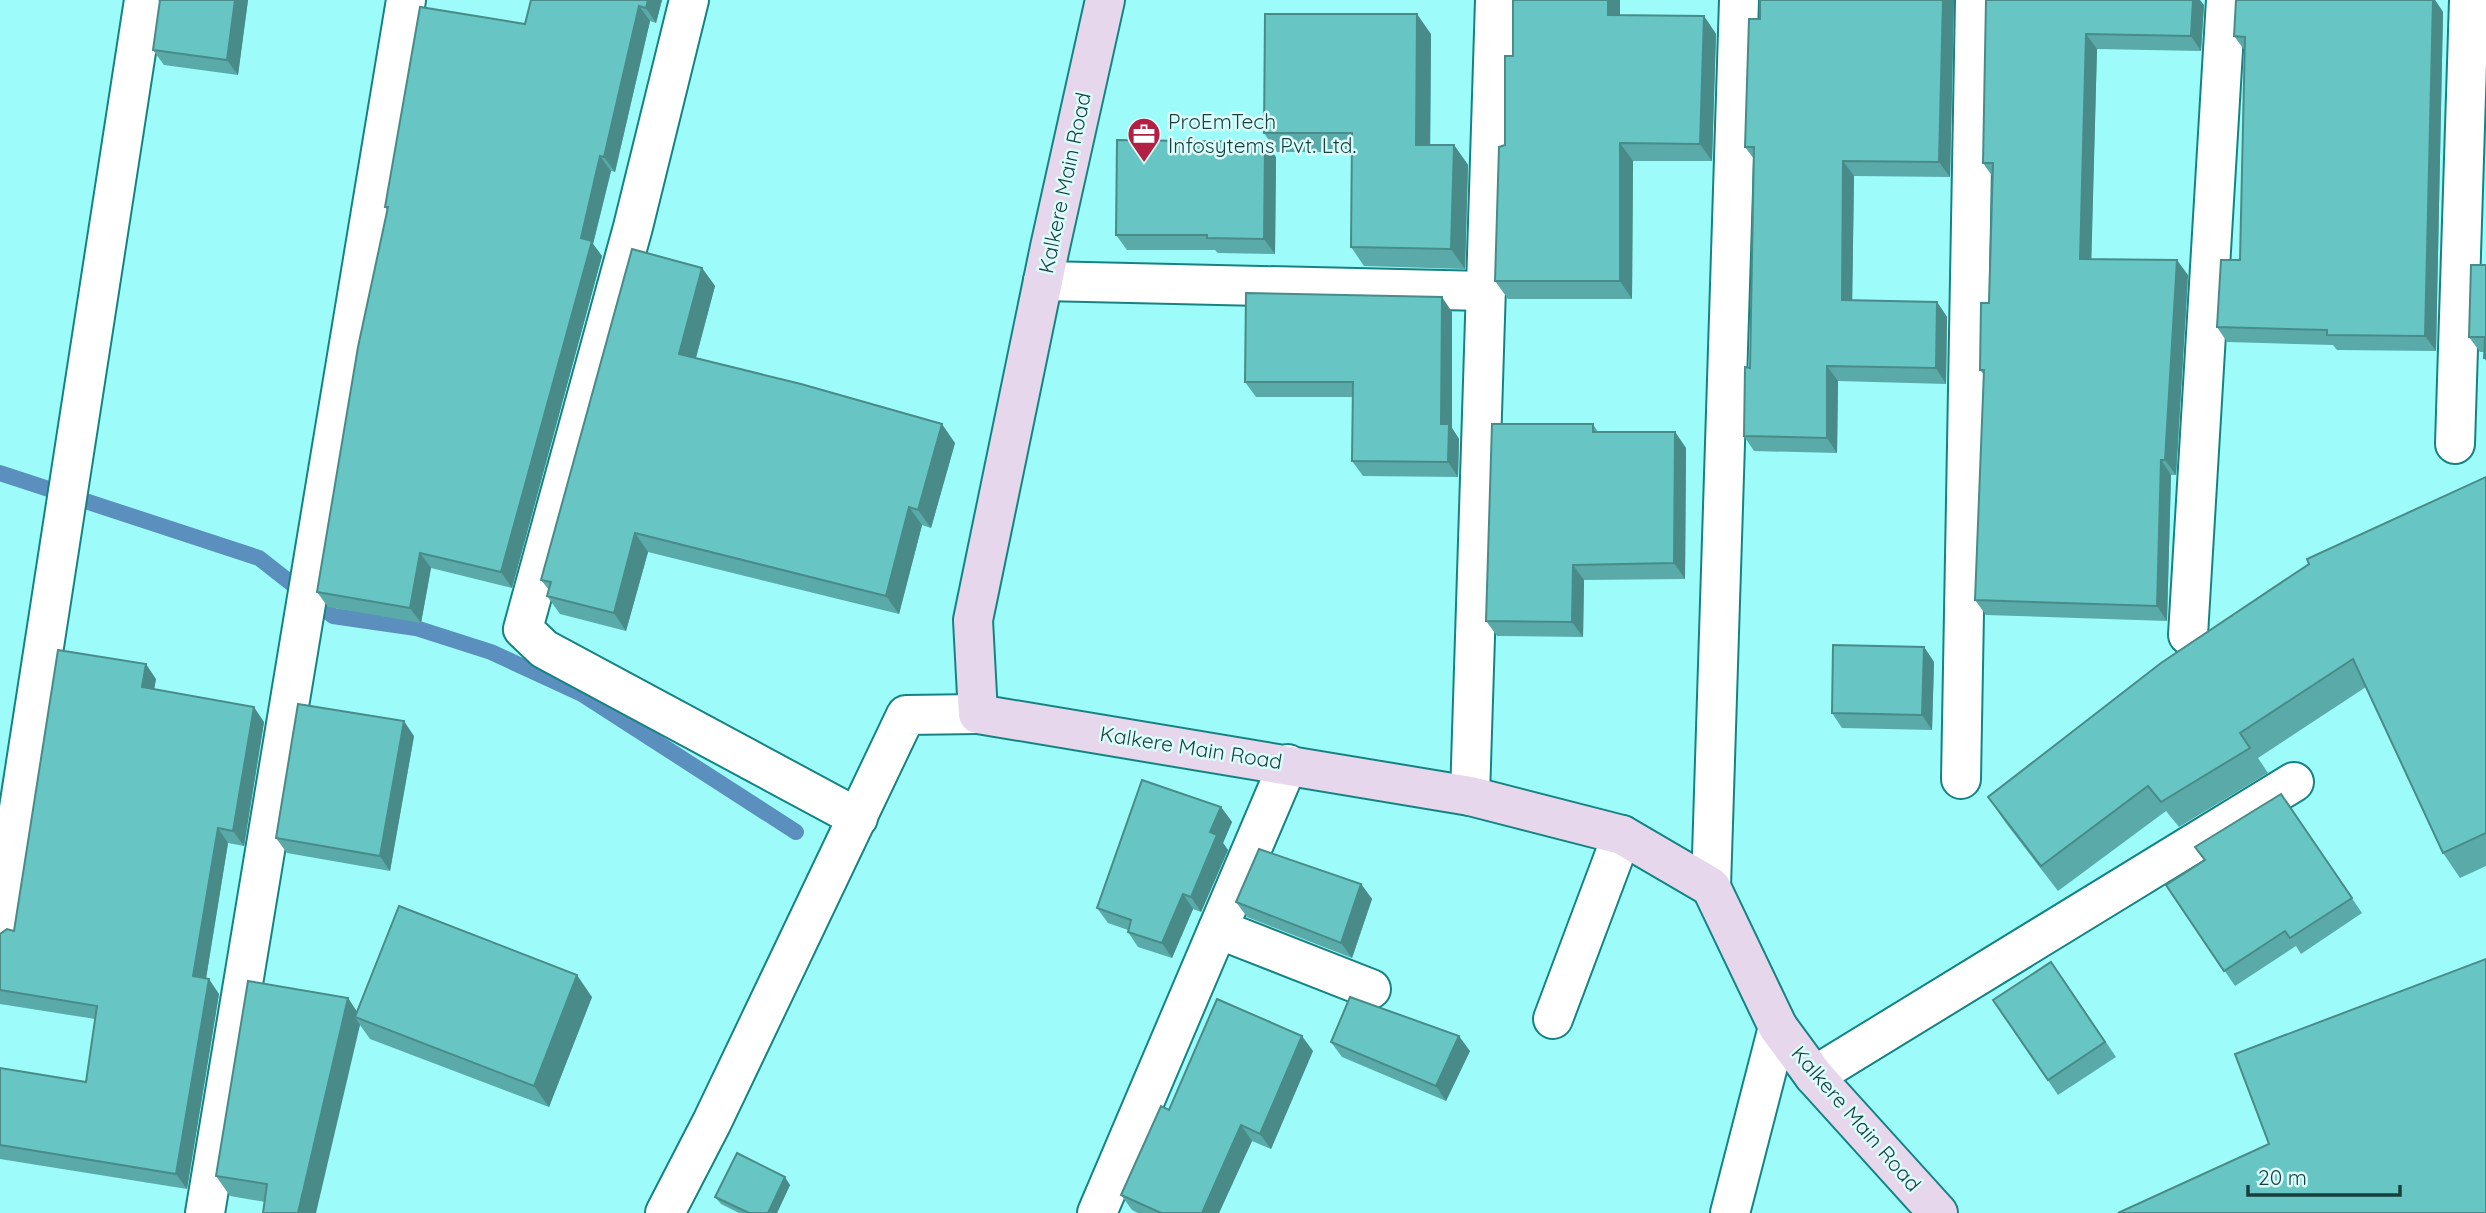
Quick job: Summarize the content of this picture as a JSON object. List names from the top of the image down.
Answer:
{
  "streets": {
    "street": ["Kalkere Main Road"]
  },
  "places": {
    "office": ["ProEmTech Infosytems Pvt. Ltd."]
  },
  "scale_bar": "20 m"
}
